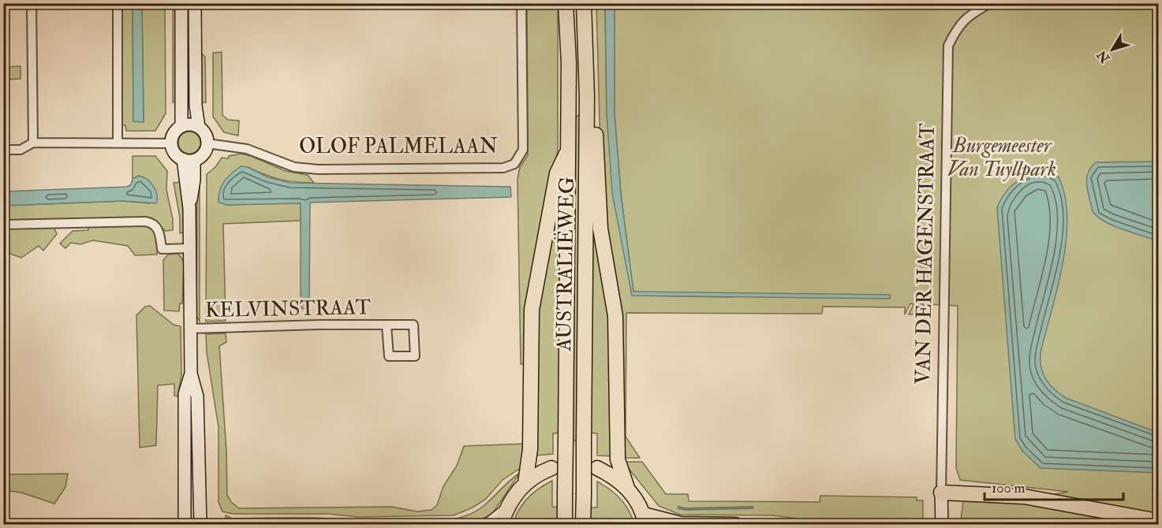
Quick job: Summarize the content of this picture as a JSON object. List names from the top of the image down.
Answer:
{
  "streets": {
    "main road": ["AUSTRALIËWEG"],
    "street": ["OLOF PALMELAAN", "VAN DER HAGENSTRAAT", "KELVINSTRAAT"]
  },
  "parks": ["Burgemeester Van Tuyllpark"],
  "scale_bar": "100 m",
  "north": "bottom left"
}
